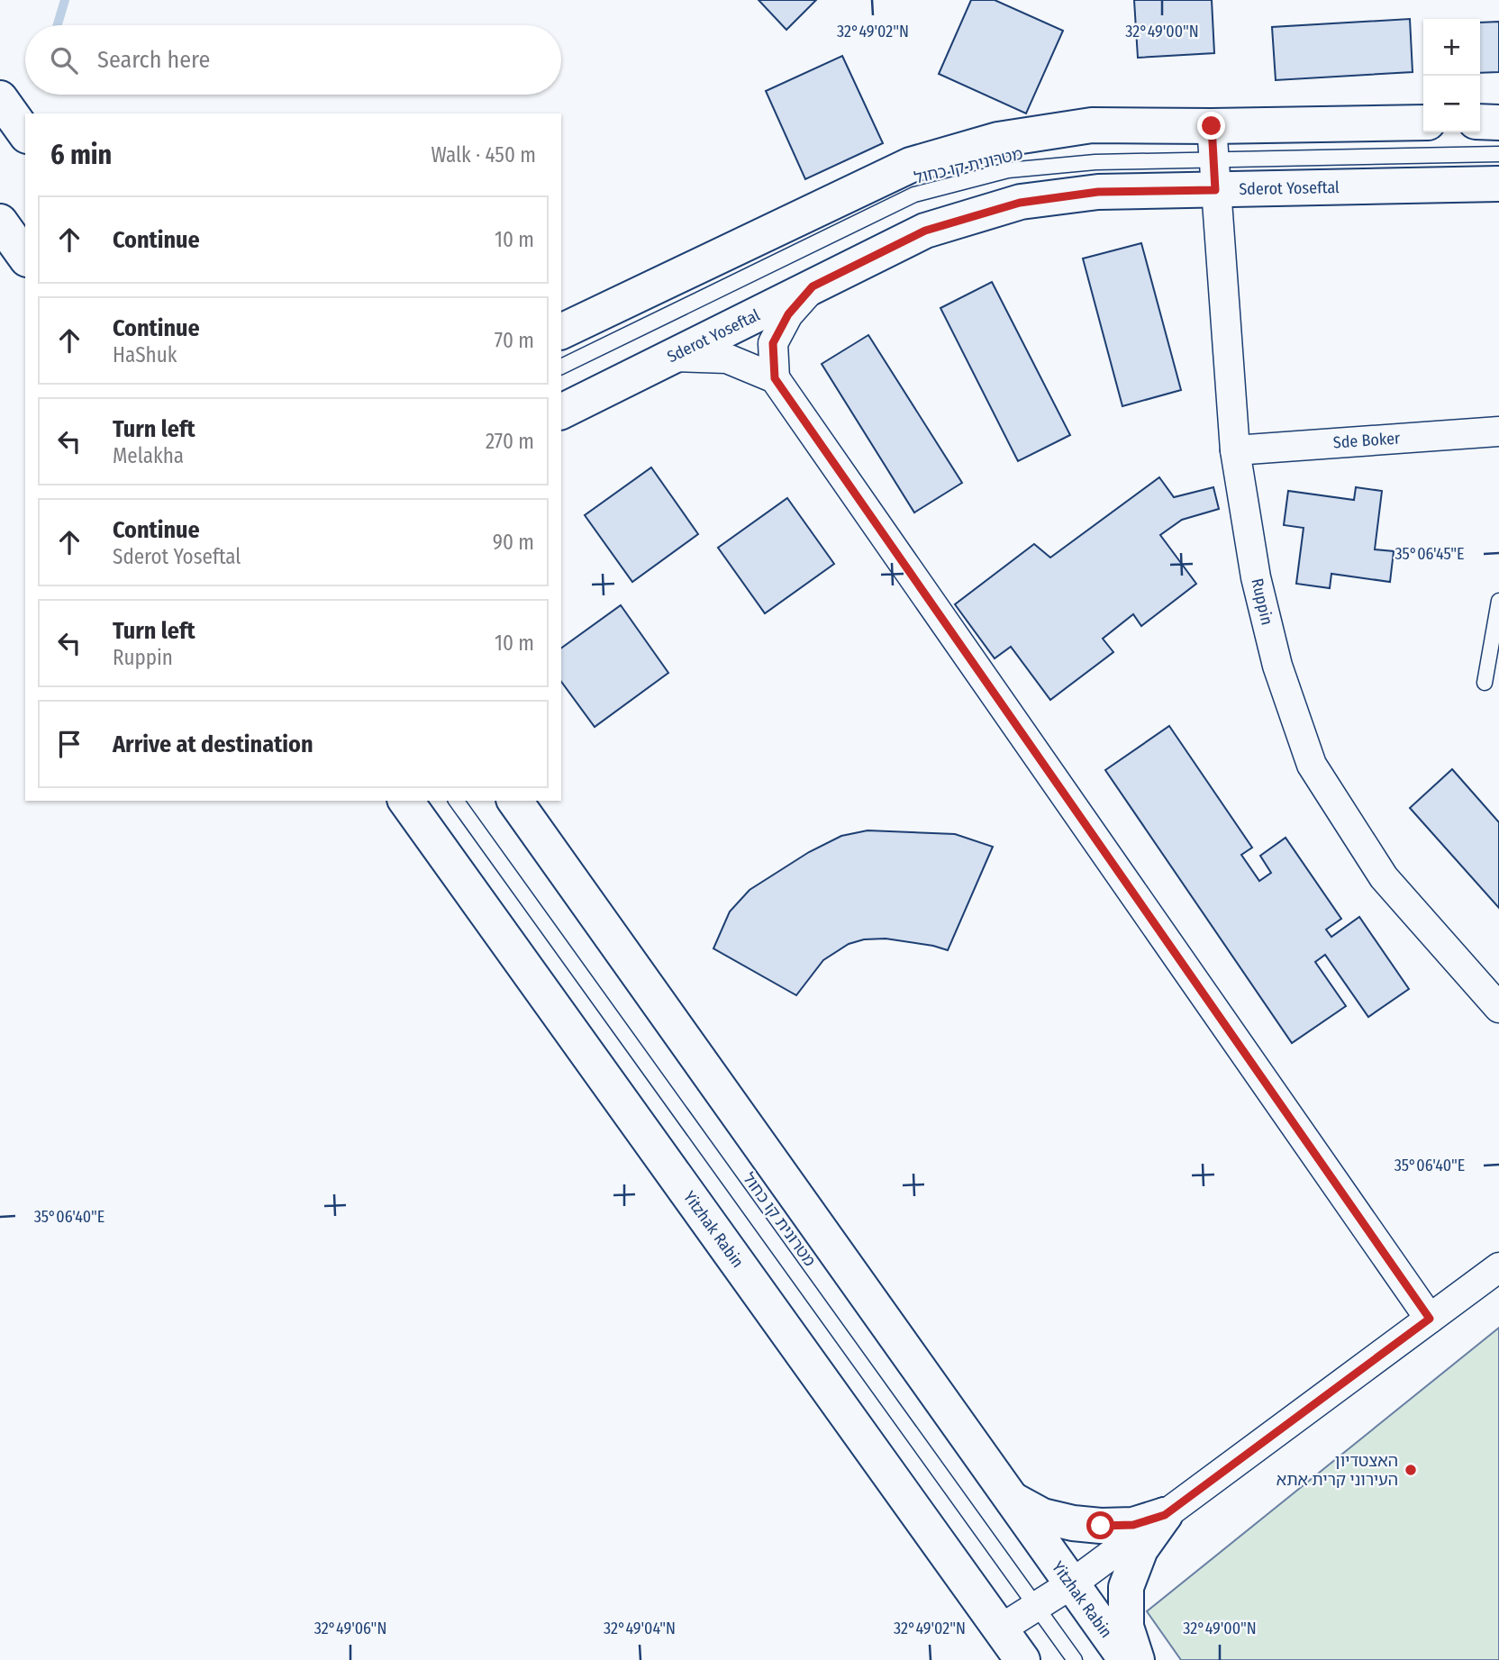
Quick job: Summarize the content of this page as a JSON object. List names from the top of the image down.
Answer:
{
  "streets": {
    "main road": ["Sderot Yoseftal", "Yitzhak Rabin"],
    "street": ["Sde Boker", "Ruppin"],
    "lane": ["מטרונית קו כחול"]
  },
  "crossings": [
    ["מטרונית קו כחול", "Sderot Yoseftal"],
    ["מטרונית קו כחול", "Ruppin"],
    ["Sderot Yoseftal", "Ruppin"],
    ["Sde Boker", "Ruppin"]
  ],
  "places": ["האצטדיון העירוני קרית אתא"],
  "page": {
    "map_buttons": ["+", "−"],
    "search": "Search here",
    "heading": ["6 min", "Walk · 450 m"],
    "list": [
      ["Continue", "10 m"],
      ["Continue", "HaShuk", "70 m"],
      ["Turn left", "Melakha", "270 m"],
      ["Continue", "Sderot Yoseftal", "90 m"],
      ["Turn left", "Ruppin", "10 m"],
      "Arrive at destination"
    ]
  },
  "coordinates": [
    "32°49'02\"N",
    "32°49'00\"N",
    "35°06'45\"E",
    "35°06'40\"E",
    "32°49'06\"N",
    "32°49'04\"N"
  ]
}
